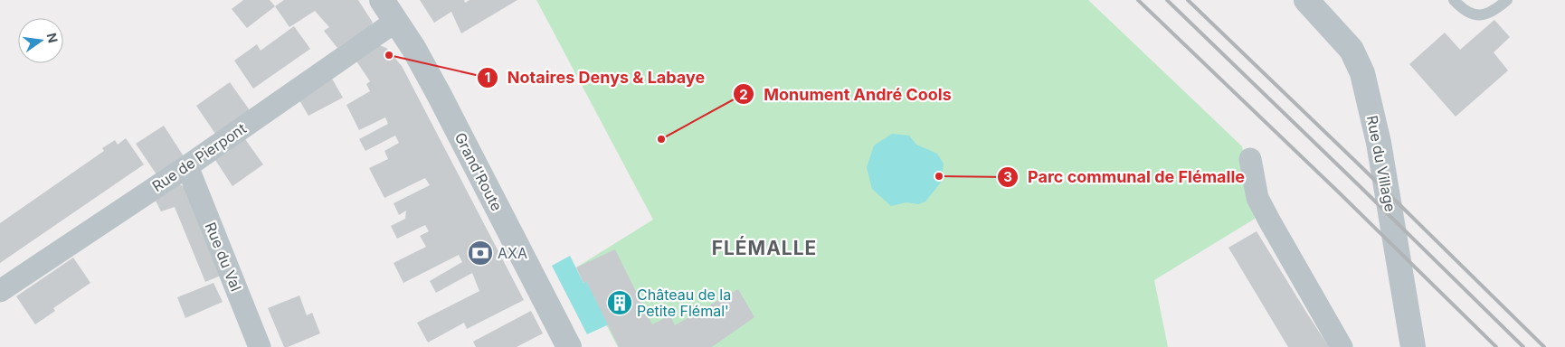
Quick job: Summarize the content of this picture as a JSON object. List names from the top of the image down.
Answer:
{
  "streets": {
    "street": [
      "Rue de Pierpont",
      "Rue du Village",
      "Grand'Route",
      "Rue du Val"
    ]
  },
  "crossings": [
    ["Rue de Pierpont", "Grand'Route"],
    ["Rue de Pierpont", "Rue du Val"]
  ],
  "districts": ["FLÉMALLE"],
  "places": {
    "other": ["Notaires Denys & Labaye", "Monument André Cools", "Parc communal de Flémalle"],
    "bank": ["AXA"],
    "building": ["Château de la Petite Flémal'"]
  },
  "north": "right"
}
